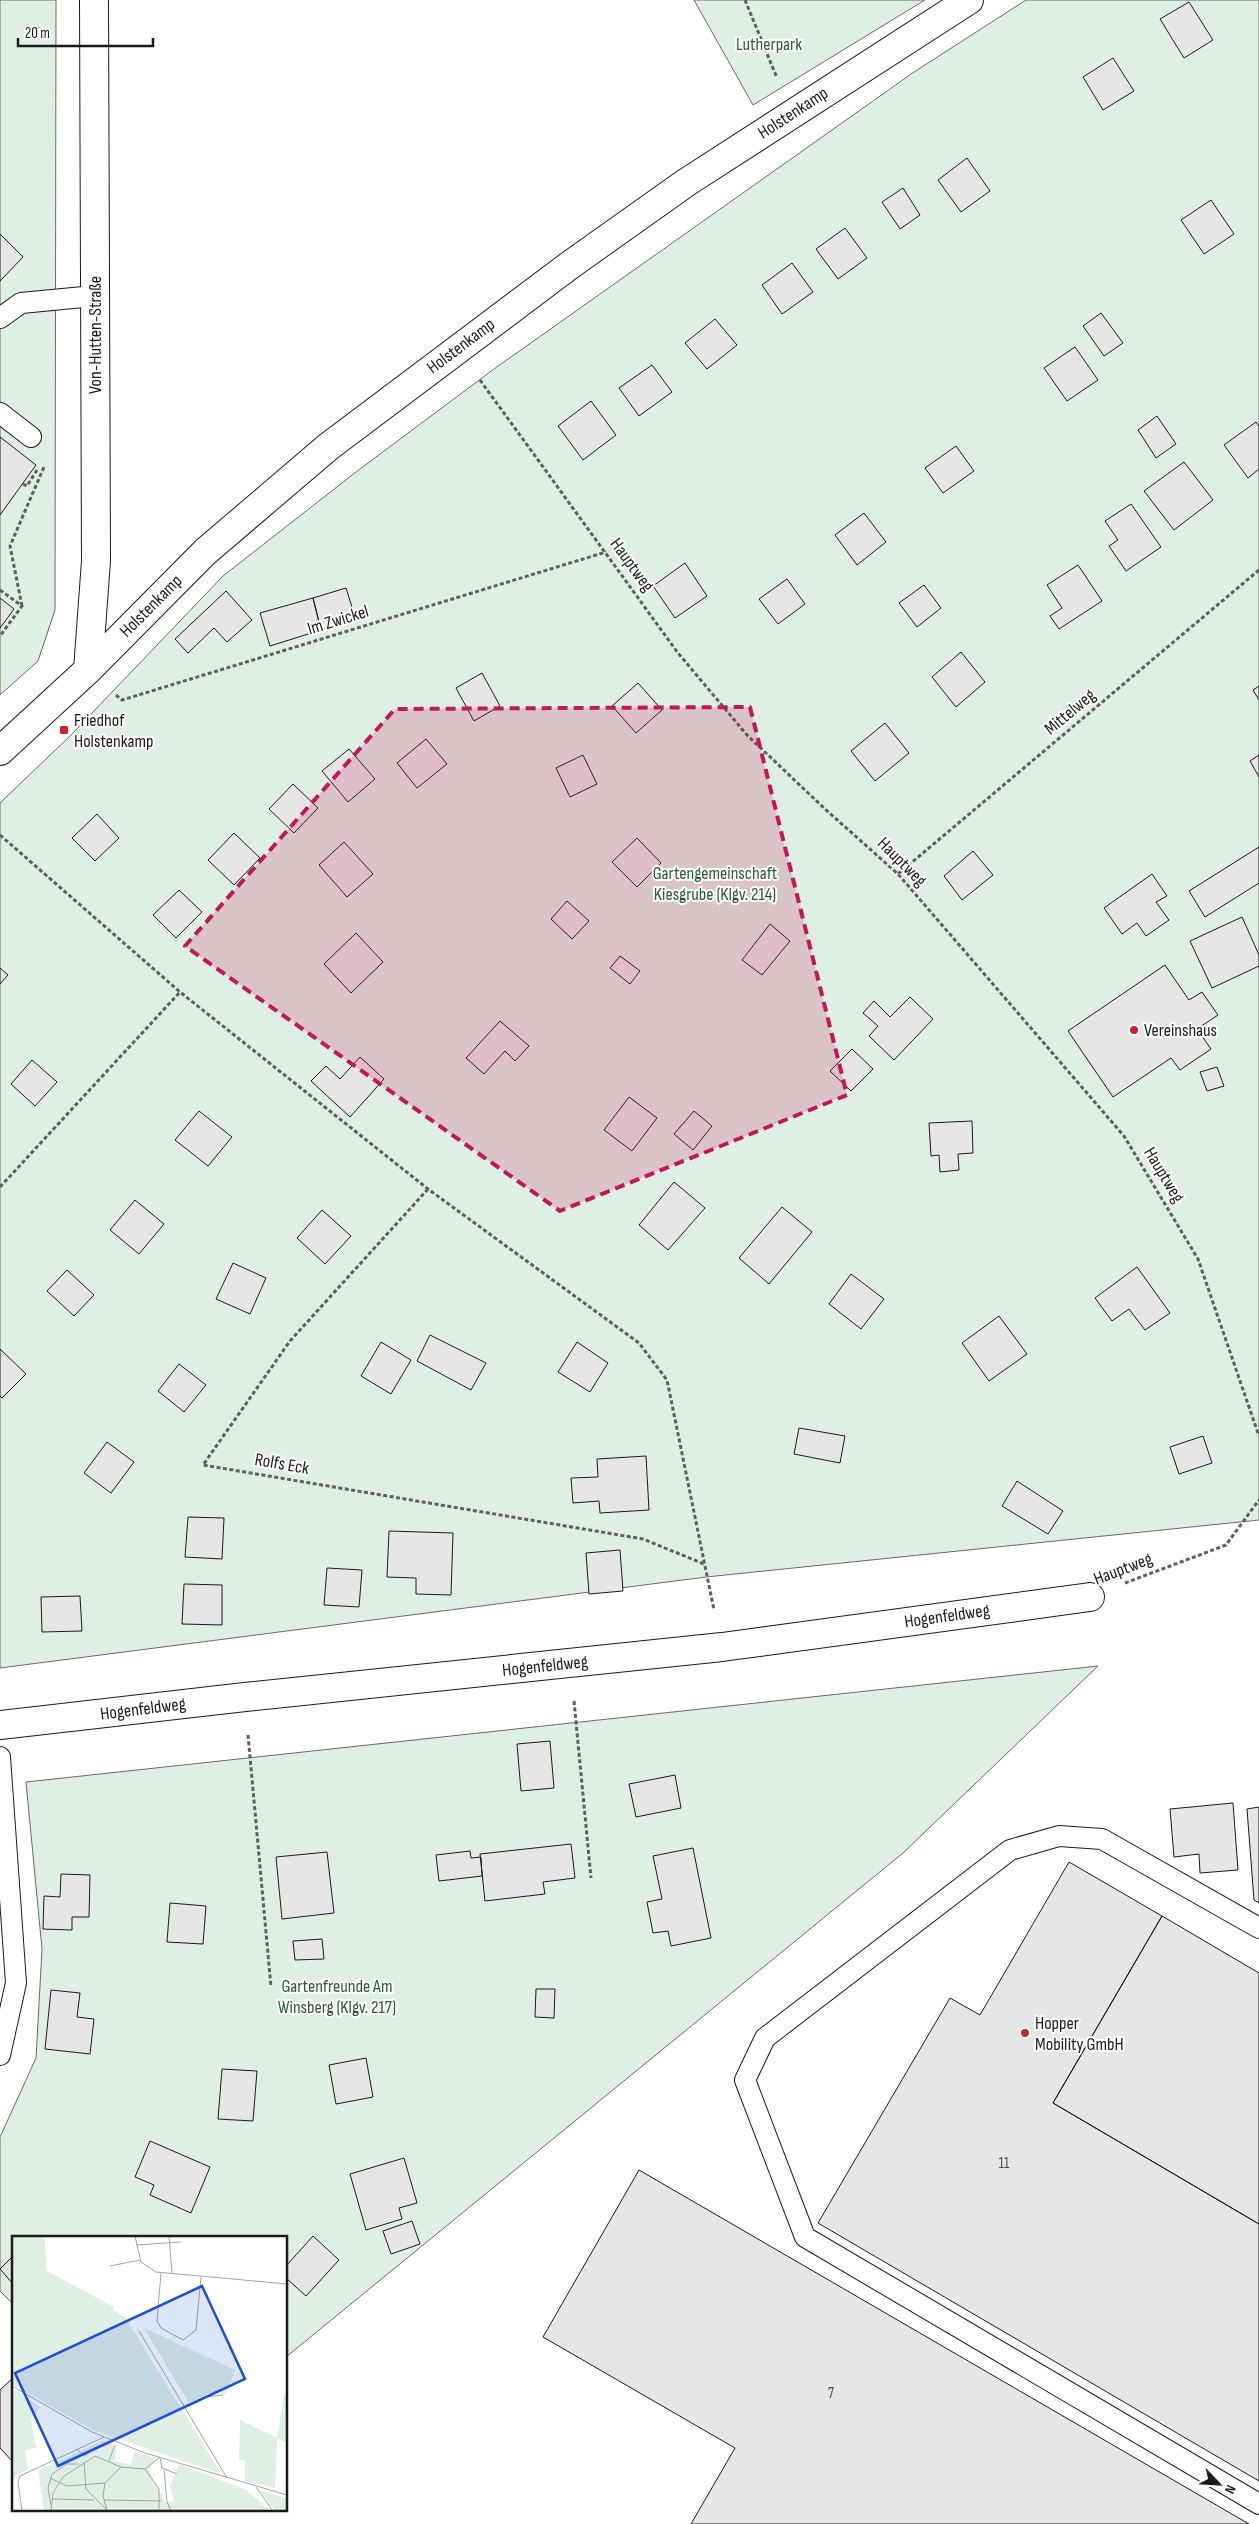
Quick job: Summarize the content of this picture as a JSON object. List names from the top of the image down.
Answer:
{
  "streets": {
    "street": ["Holstenkamp", "Von-Hutten-Straße", "Hogenfeldweg"],
    "path": [
      "Hauptweg",
      "Im Zwickel",
      "Mittelweg",
      "Rolfs Eck"
    ]
  },
  "crossings": [
    ["Holstenkamp", "Von-Hutten-Straße"],
    ["Holstenkamp", "Hauptweg"],
    ["Holstenkamp", "Im Zwickel"],
    ["Von-Hutten-Straße", "Im Zwickel"],
    ["Hauptweg", "Im Zwickel"],
    ["Hauptweg", "Mittelweg"],
    ["Hauptweg", "Hogenfeldweg"]
  ],
  "parks": ["Lutherpark", "Gartengemeinschaft Kiesgrube (Klgv. 214)", "Gartenfreunde Am Winsberg (Klgv. 217)"],
  "places": {
    "transit": ["Friedhof Holstenkamp"],
    "other": ["Vereinshaus", "Hopper Mobility GmbH"]
  },
  "house_numbers": ["11", "7"],
  "scale_bar": "20 m",
  "north": "bottom right"
}
